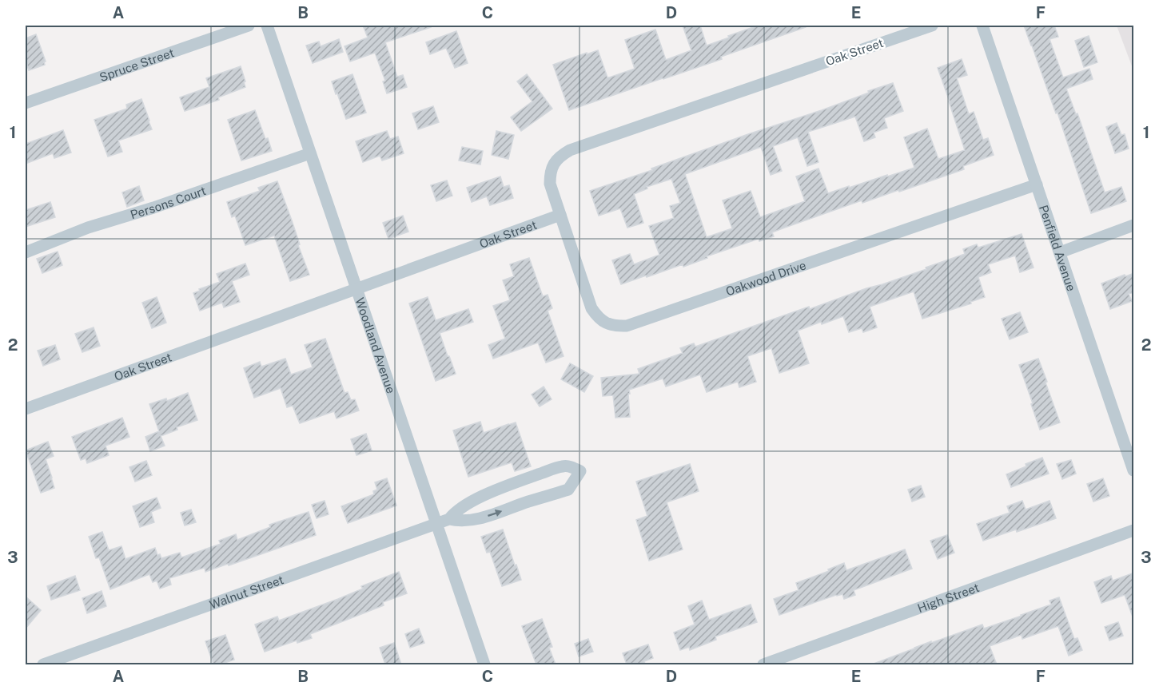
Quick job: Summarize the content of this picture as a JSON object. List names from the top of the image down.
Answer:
{
  "streets": {
    "street": [
      "Oak Street",
      "Spruce Street",
      "Persons Court",
      "Penfield Avenue",
      "Oakwood Drive",
      "Woodland Avenue",
      "Walnut Street",
      "High Street"
    ]
  },
  "crossings": [
    ["Oak Street", "Oakwood Drive"],
    ["Oak Street", "Woodland Avenue"],
    ["Persons Court", "Woodland Avenue"],
    ["Penfield Avenue", "Oakwood Drive"],
    ["Woodland Avenue", "Walnut Street"]
  ],
  "grid": {
    "columns": [
      "A",
      "B",
      "C",
      "D",
      "E",
      "F"
    ],
    "rows": ["1", "2", "3"]
  }
}
